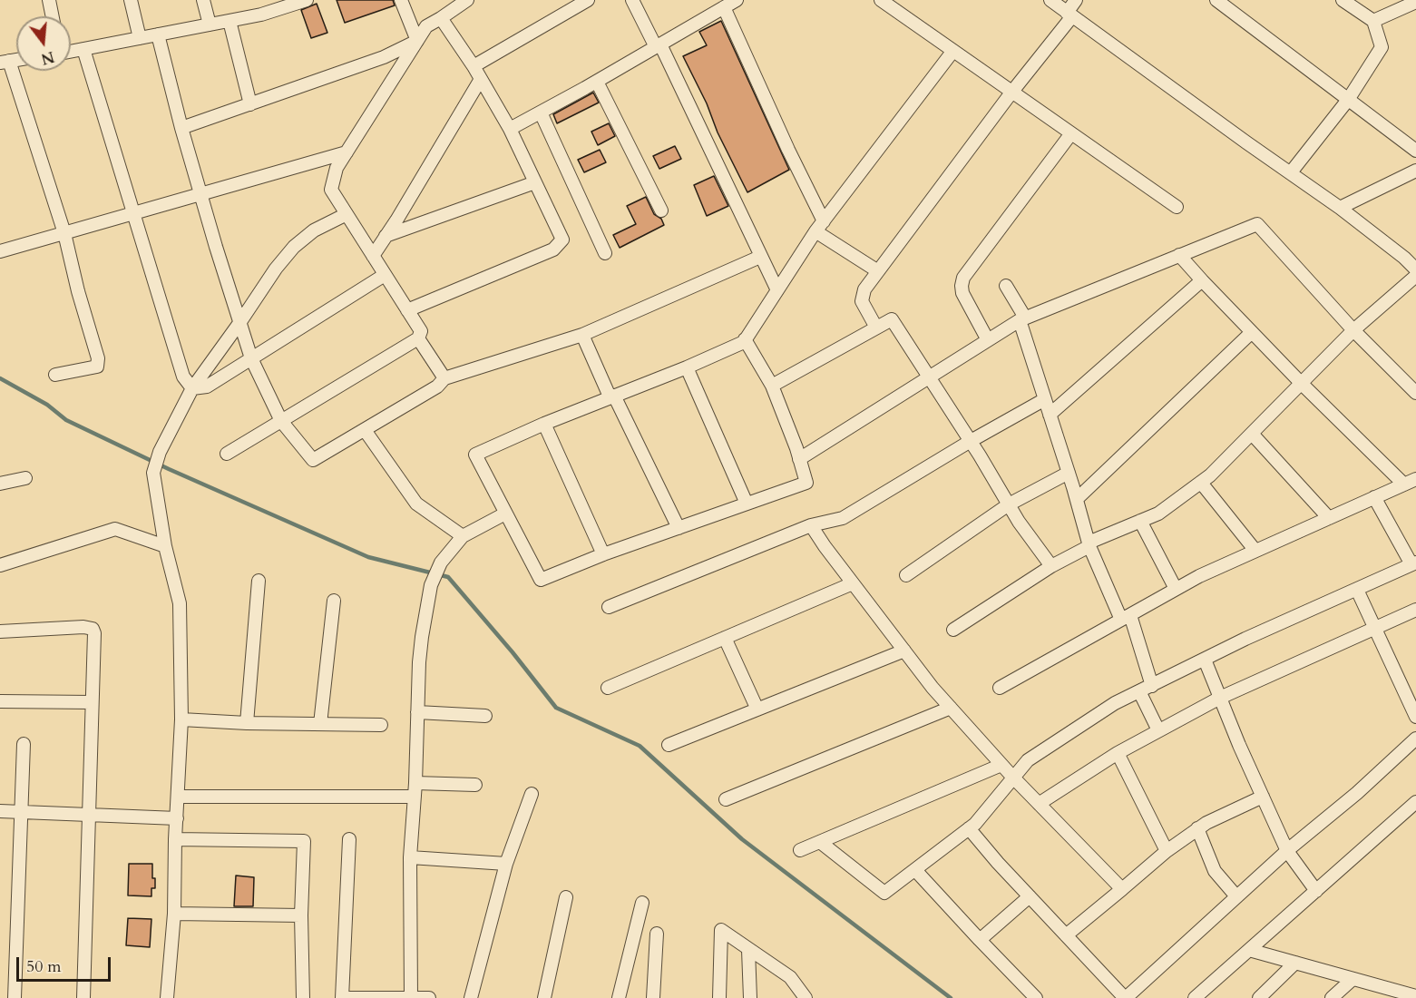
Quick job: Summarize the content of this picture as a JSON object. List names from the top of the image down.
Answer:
{
  "scale_bar": "50 m",
  "north": "bottom"
}
